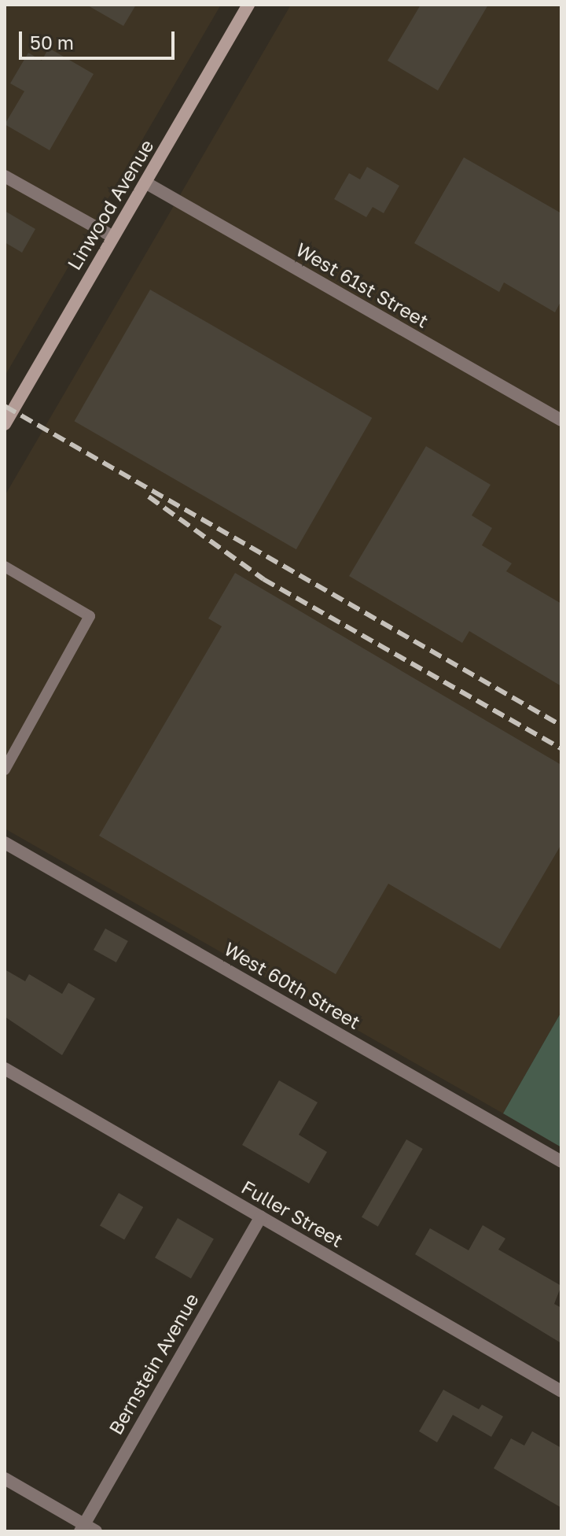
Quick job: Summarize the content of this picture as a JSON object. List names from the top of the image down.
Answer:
{
  "streets": {
    "main road": ["Linwood Avenue"],
    "street": [
      "West 61st Street",
      "West 60th Street",
      "Fuller Street",
      "Bernstein Avenue"
    ]
  },
  "crossings": [
    ["Linwood Avenue", "West 61st Street"],
    ["Fuller Street", "Bernstein Avenue"]
  ],
  "scale_bar": "50 m"
}
